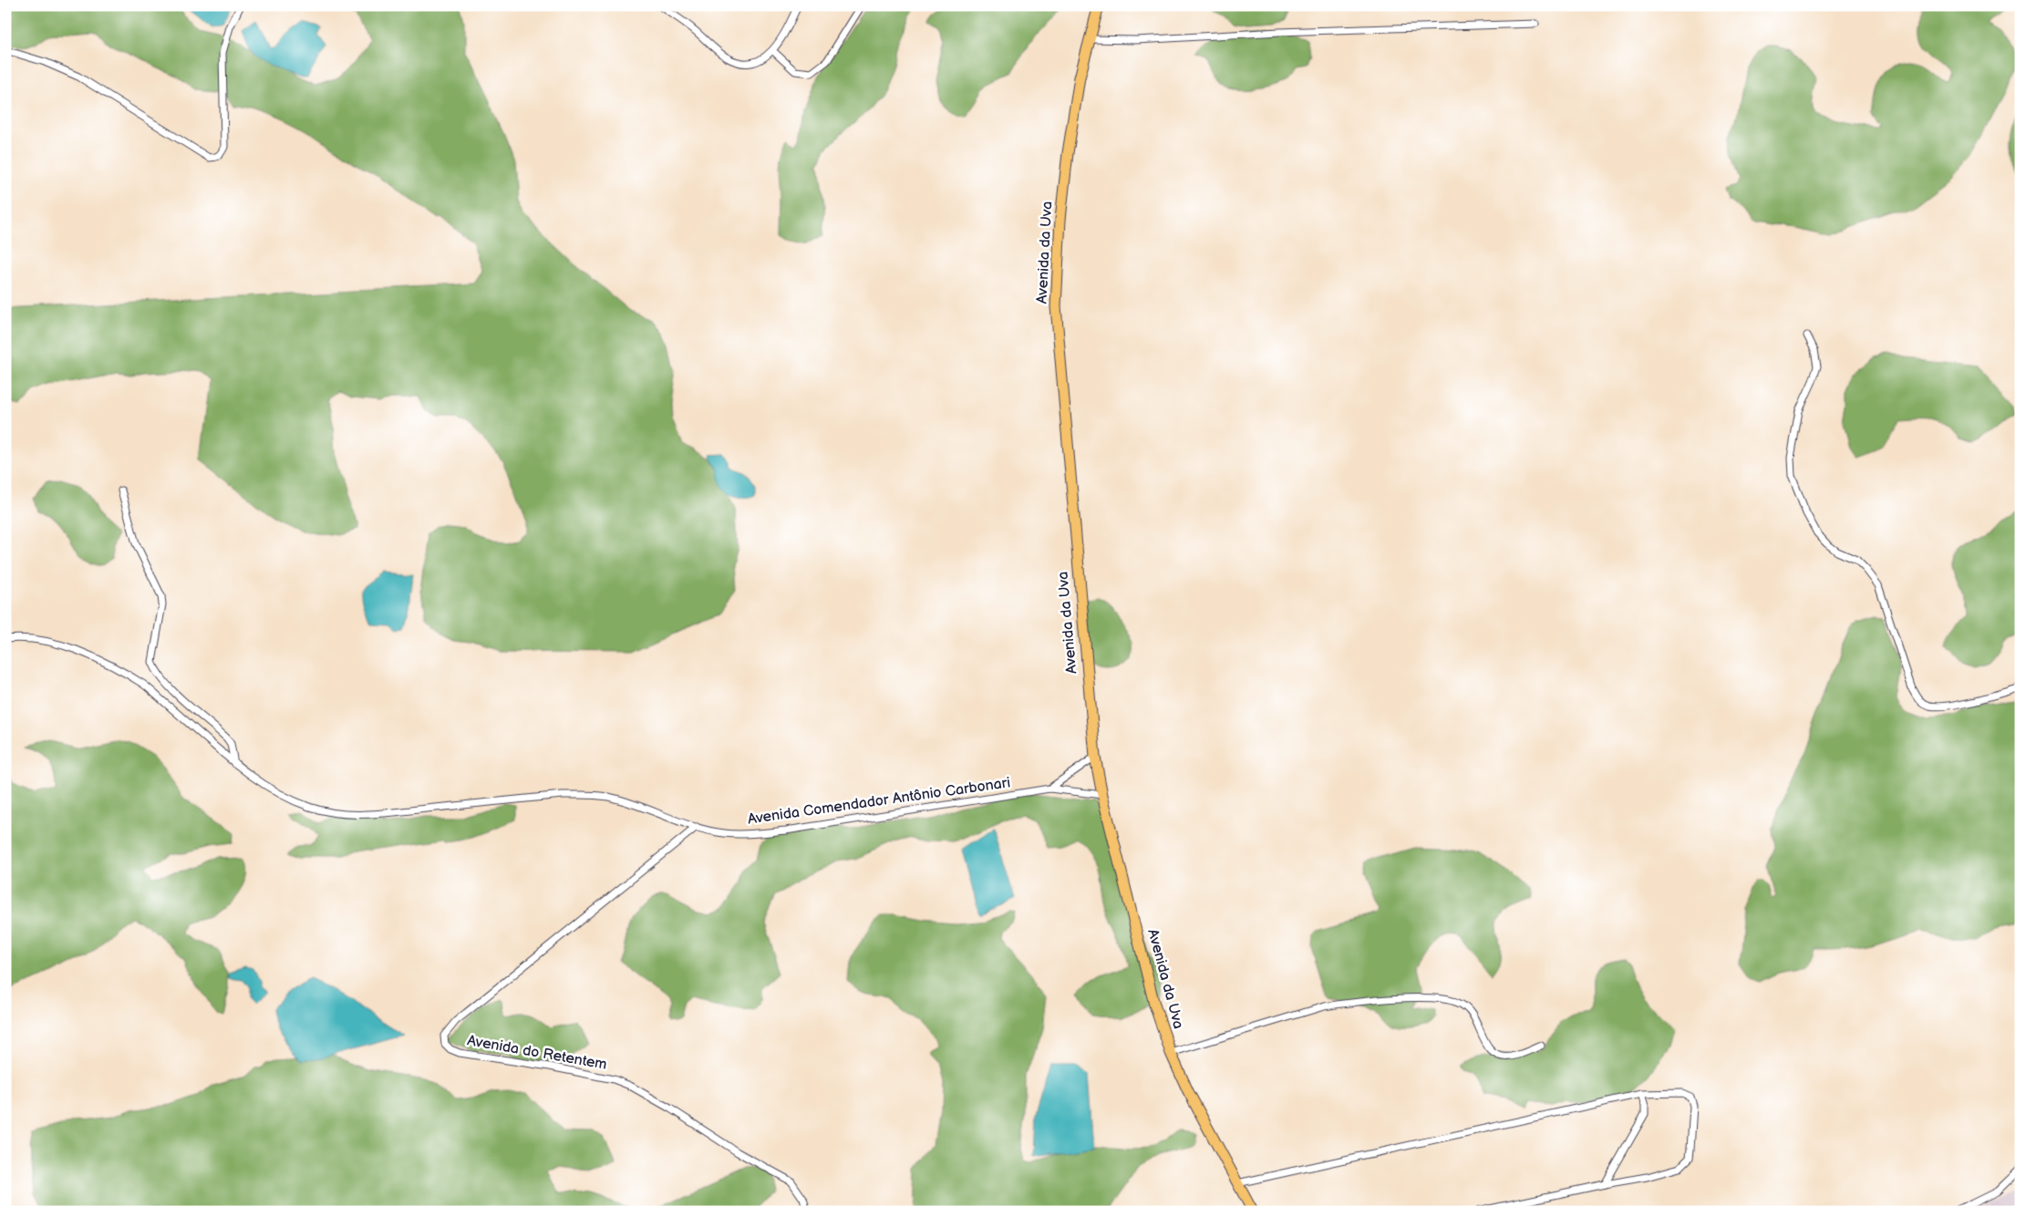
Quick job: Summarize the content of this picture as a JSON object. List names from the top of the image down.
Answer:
{
  "streets": {
    "main road": ["Avenida da Uva"],
    "street": ["Avenida Comendador Antônio Carbonari", "Avenida do Retentem"]
  },
  "crossings": [
    ["Avenida da Uva", "Avenida Comendador Antônio Carbonari"],
    ["Avenida Comendador Antônio Carbonari", "Avenida do Retentem"]
  ]
}
